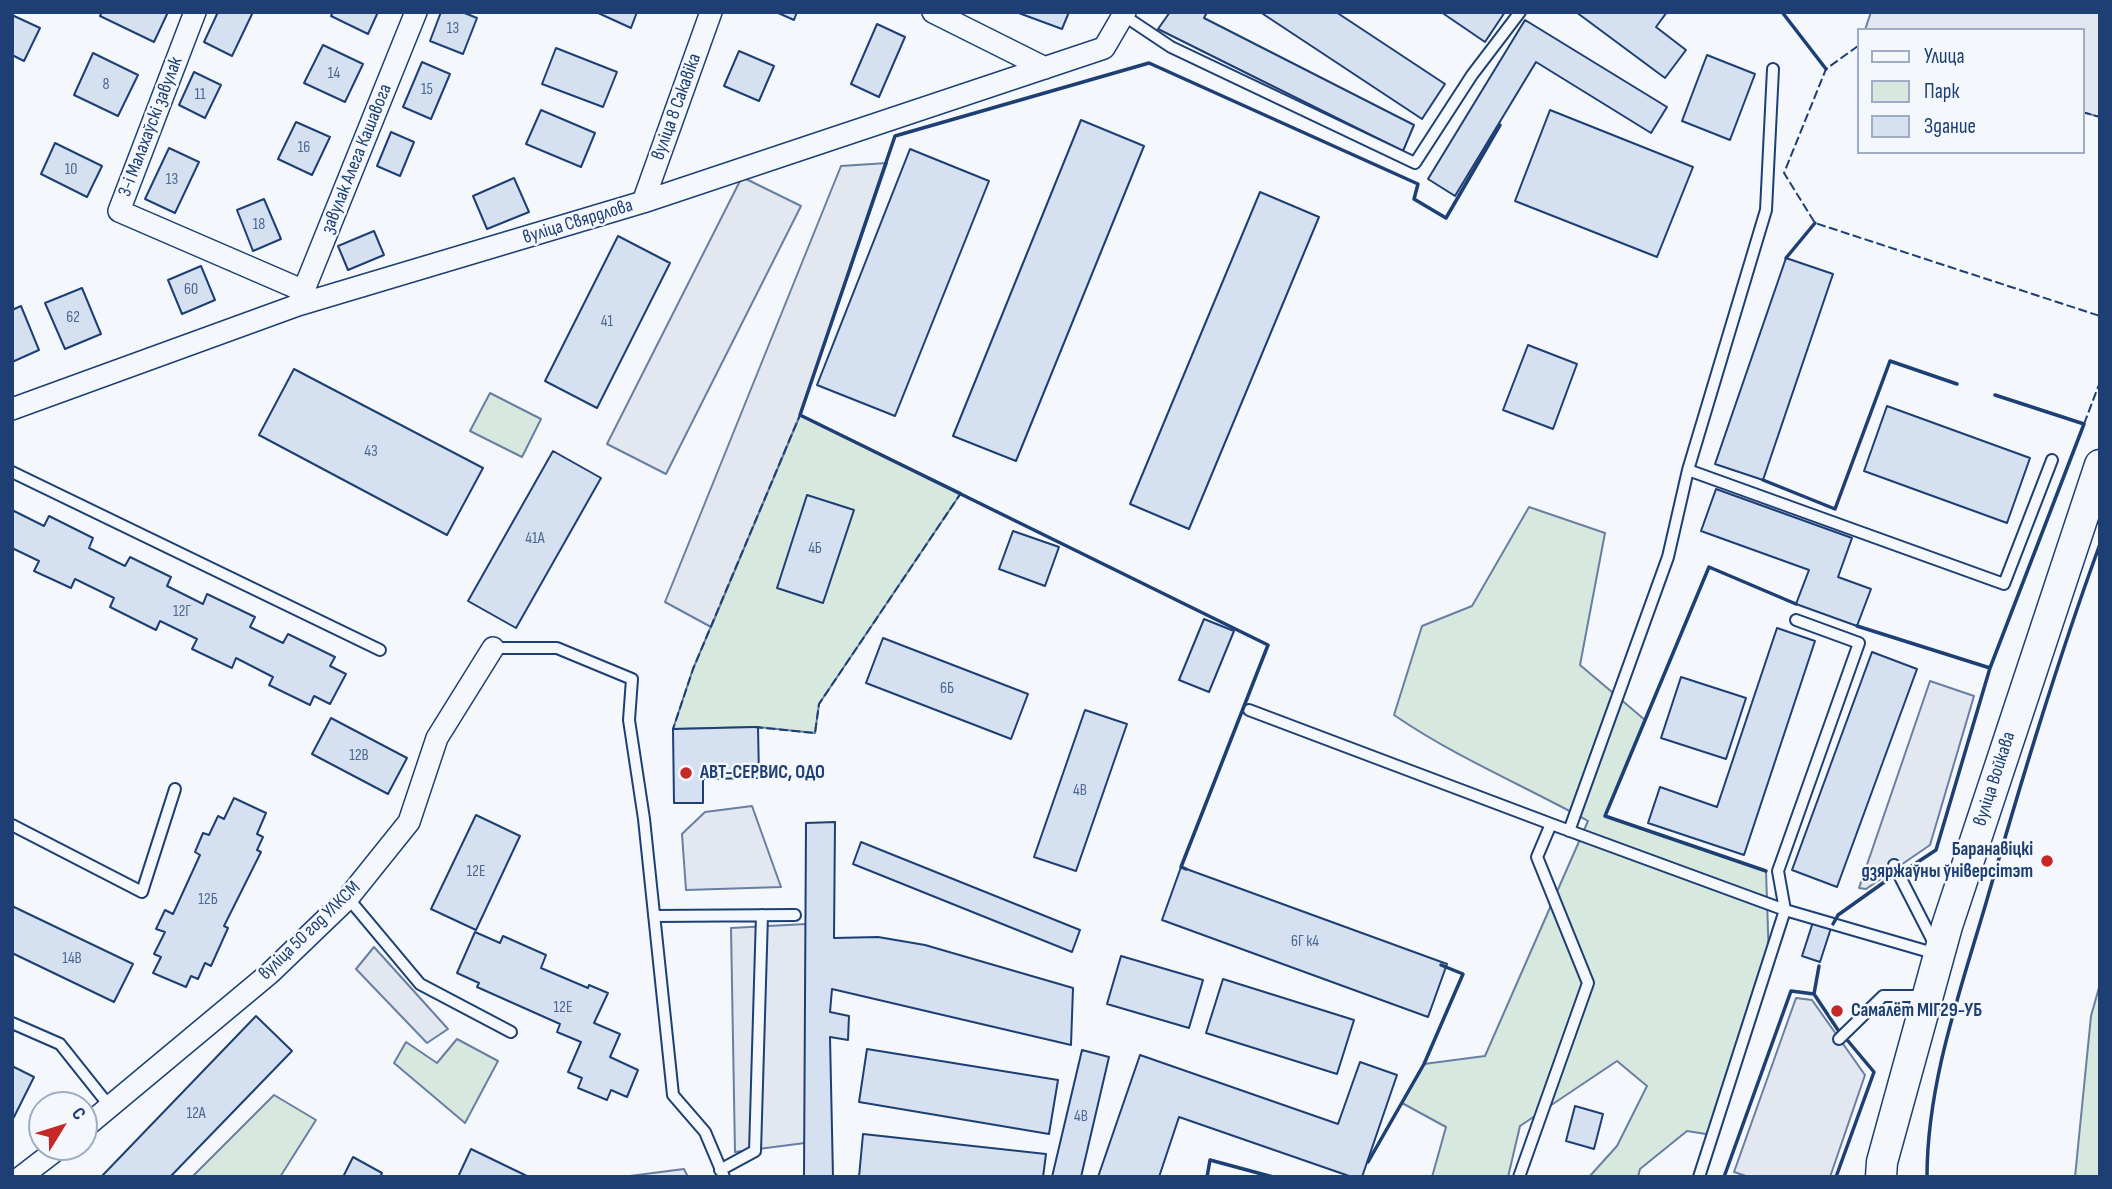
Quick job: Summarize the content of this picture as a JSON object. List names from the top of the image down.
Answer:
{
  "streets": {
    "main road": ["вуліца Войкава"],
    "street": [
      "вуліца 8 Сакавіка",
      "3-і Малахаўскі завулак",
      "завулак Алега Кашавога",
      "вуліца Свярдлова",
      "вуліца 50 год УЛКСМ"
    ]
  },
  "crossings": [
    ["вуліца 8 Сакавіка", "вуліца Свярдлова"],
    ["3-і Малахаўскі завулак", "завулак Алега Кашавога"],
    ["3-і Малахаўскі завулак", "вуліца Свярдлова"],
    ["завулак Алега Кашавога", "вуліца Свярдлова"]
  ],
  "places": ["АВТ-СЕРВИС, ОДО", "Баранавіцкі дзяржаўны ўніверсітэт", "Самалёт МІГ29-УБ"],
  "house_numbers": [
    "13",
    "14",
    "8",
    "15",
    "11",
    "16",
    "10",
    "13",
    "18",
    "60",
    "62",
    "41",
    "43",
    "41А",
    "4Б",
    "12Г",
    "6Б",
    "12В",
    "4В",
    "12Е",
    "12Б",
    "6Г к4",
    "14В",
    "12Е",
    "12А",
    "4В"
  ],
  "legend": ["Улица", "Парк", "Здание"],
  "north": "top right"
}
